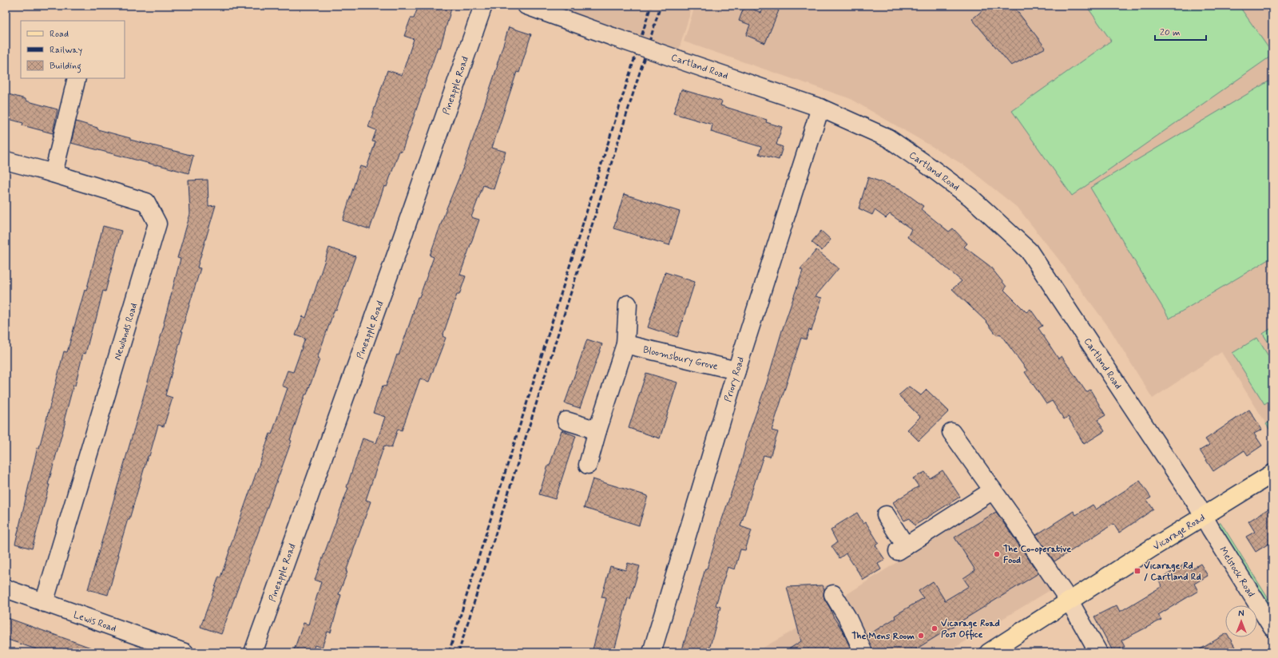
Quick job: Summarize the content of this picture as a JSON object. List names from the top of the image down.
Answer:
{
  "streets": {
    "main road": ["Vicarage Road"],
    "street": [
      "Cartland Road",
      "Pineapple Road",
      "Newlands Road",
      "Bloomsbury Grove",
      "Priory Road",
      "Melstock Road",
      "Lewis Road"
    ]
  },
  "crossings": [
    ["Cartland Road", "Priory Road"],
    ["Cartland Road", "Vicarage Road"],
    ["Cartland Road", "Melstock Road"],
    ["Newlands Road", "Lewis Road"],
    ["Bloomsbury Grove", "Priory Road"],
    ["Vicarage Road", "Melstock Road"]
  ],
  "places": {
    "other": ["The Co-operative Food", "Vicarage Road Post Office", "The Mens Room"],
    "transit": ["Vicarage Rd / Cartland Rd"]
  },
  "legend": ["Road", "Railway", "Building"],
  "scale_bar": "20 m",
  "north": "top"
}
